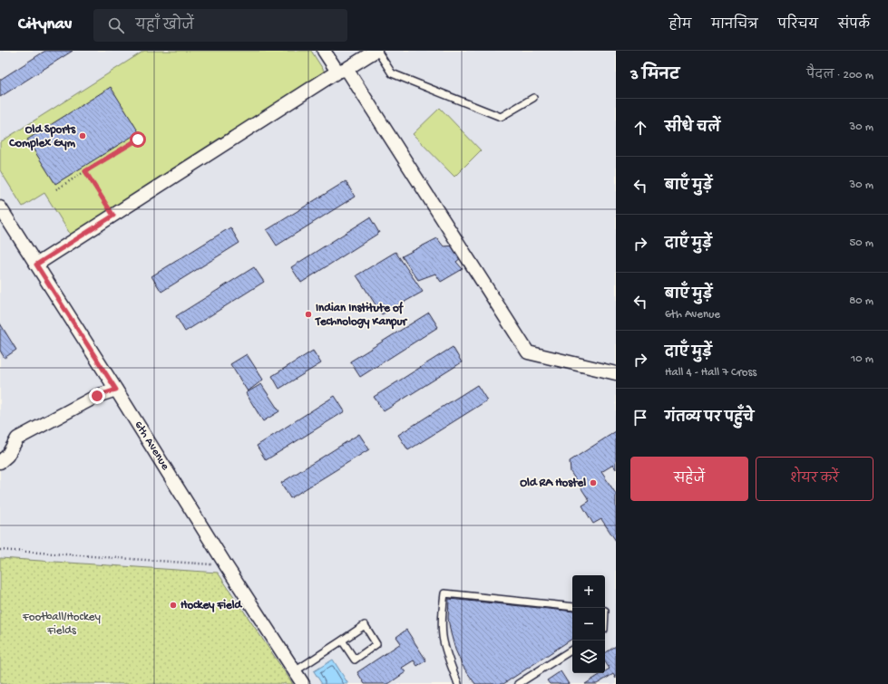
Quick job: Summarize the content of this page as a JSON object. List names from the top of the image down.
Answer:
{
  "streets": {
    "street": ["6th Avenue"]
  },
  "parks": ["Football/Hockey Fields"],
  "places": [
    "Old Sports Complex Gym",
    "Indian Institute of Technology Kanpur",
    "Old RA Hostel",
    "Hockey Field"
  ],
  "page": {
    "header": "Citynav",
    "search": "यहाँ खोजें",
    "nav": [
      "होम",
      "मानचित्र",
      "परिचय",
      "संपर्क"
    ],
    "heading": ["3 मिनट", "पैदल · 200 m"],
    "list": [
      ["सीधे चलें", "30 m"],
      ["बाएँ मुड़ें", "30 m"],
      ["दाएँ मुड़ें", "50 m"],
      ["बाएँ मुड़ें", "6th Avenue", "80 m"],
      ["दाएँ मुड़ें", "Hall 4 - Hall 7 Cross", "10 m"],
      "गंतव्य पर पहुँचे"
    ],
    "buttons": ["सहेजें", "शेयर करें"],
    "map_buttons": ["+", "−"]
  }
}
